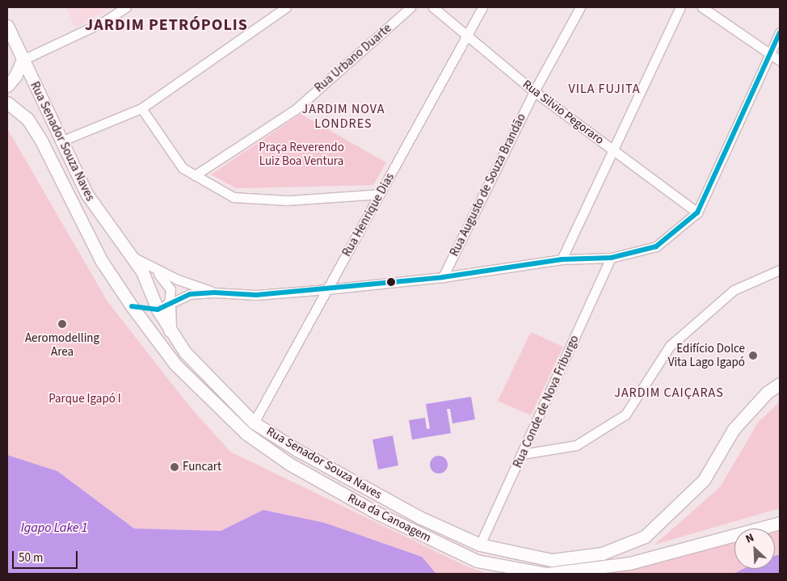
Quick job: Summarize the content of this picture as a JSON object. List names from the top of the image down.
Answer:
{
  "streets": {
    "main road": ["Rua Senador Souza Naves", "Rua da Canoagem"],
    "street": [
      "Rua Urbano Duarte",
      "Rua Silvio Pegoraro",
      "Rua Augusto de Souza Brandão",
      "Rua Henrique Dias",
      "Rua Conde de Nova Friburgo"
    ]
  },
  "crossings": [
    ["Rua Silvio Pegoraro", "Rua Augusto de Souza Brandão"],
    ["Rua Silvio Pegoraro", "Rua Henrique Dias"],
    ["Rua Senador Souza Naves", "Rua Henrique Dias"],
    ["Rua Senador Souza Naves", "Rua Conde de Nova Friburgo"]
  ],
  "districts": [
    "JARDIM PETRÓPOLIS",
    "VILA FUJITA",
    "JARDIM NOVA LONDRES",
    "JARDIM CAIÇARAS"
  ],
  "water": ["Igapo Lake 1"],
  "parks": ["Praça Reverendo Luiz Boa Ventura", "Parque Igapó I"],
  "places": ["Aeromodelling Area", "Edifício Dolce Vita Lago Igapó", "Funcart"],
  "scale_bar": "50 m",
  "north": "top left"
}
